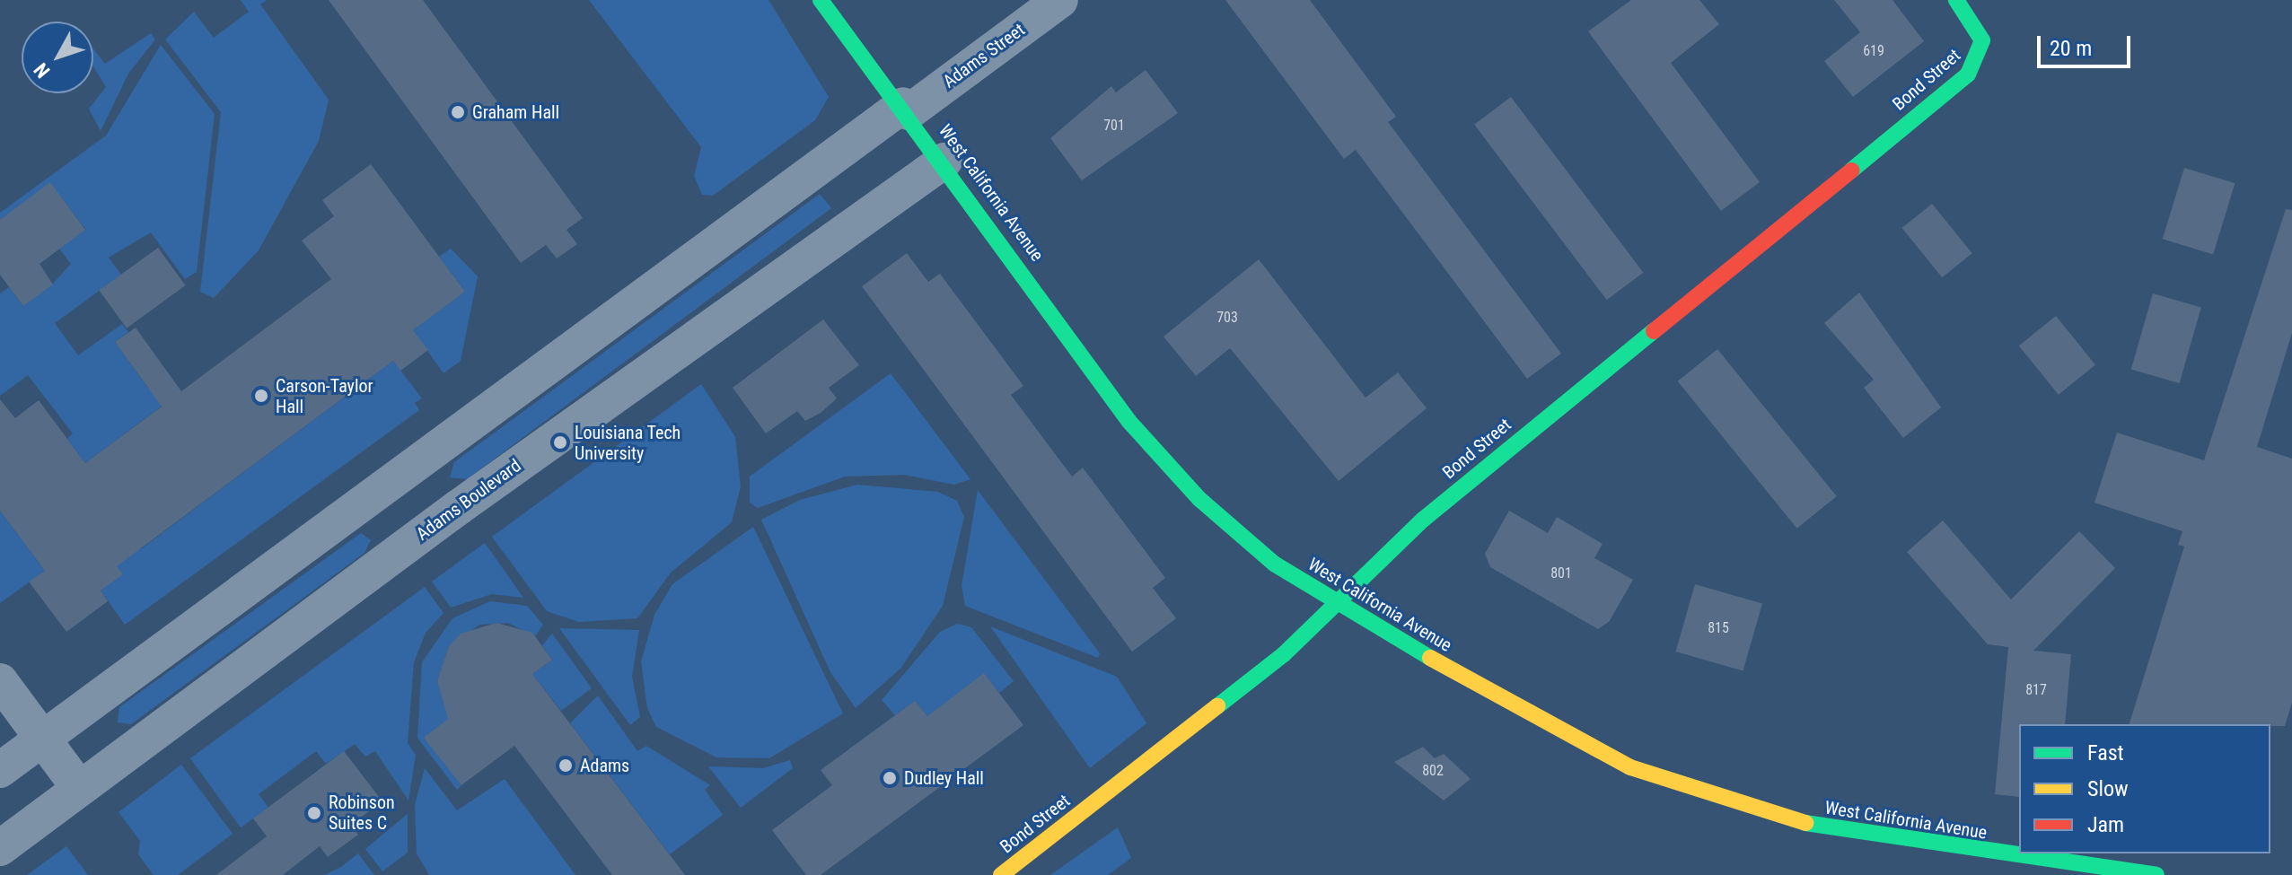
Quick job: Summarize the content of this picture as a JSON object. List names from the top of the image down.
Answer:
{
  "streets": {
    "main road": ["Bond Street", "West California Avenue"],
    "street": ["Adams Street", "Adams Boulevard"]
  },
  "crossings": [
    ["Adams Street", "West California Avenue"],
    ["Bond Street", "West California Avenue"],
    ["West California Avenue", "Adams Boulevard"]
  ],
  "places": [
    "Graham Hall",
    "Carson-Taylor Hall",
    "Louisiana Tech University",
    "Adams",
    "Dudley Hall",
    "Robinson Suites C"
  ],
  "house_numbers": [
    "619",
    "701",
    "703",
    "801",
    "815",
    "817",
    "802"
  ],
  "legend": ["Fast", "Slow", "Jam"],
  "scale_bar": "20 m",
  "north": "bottom left"
}
